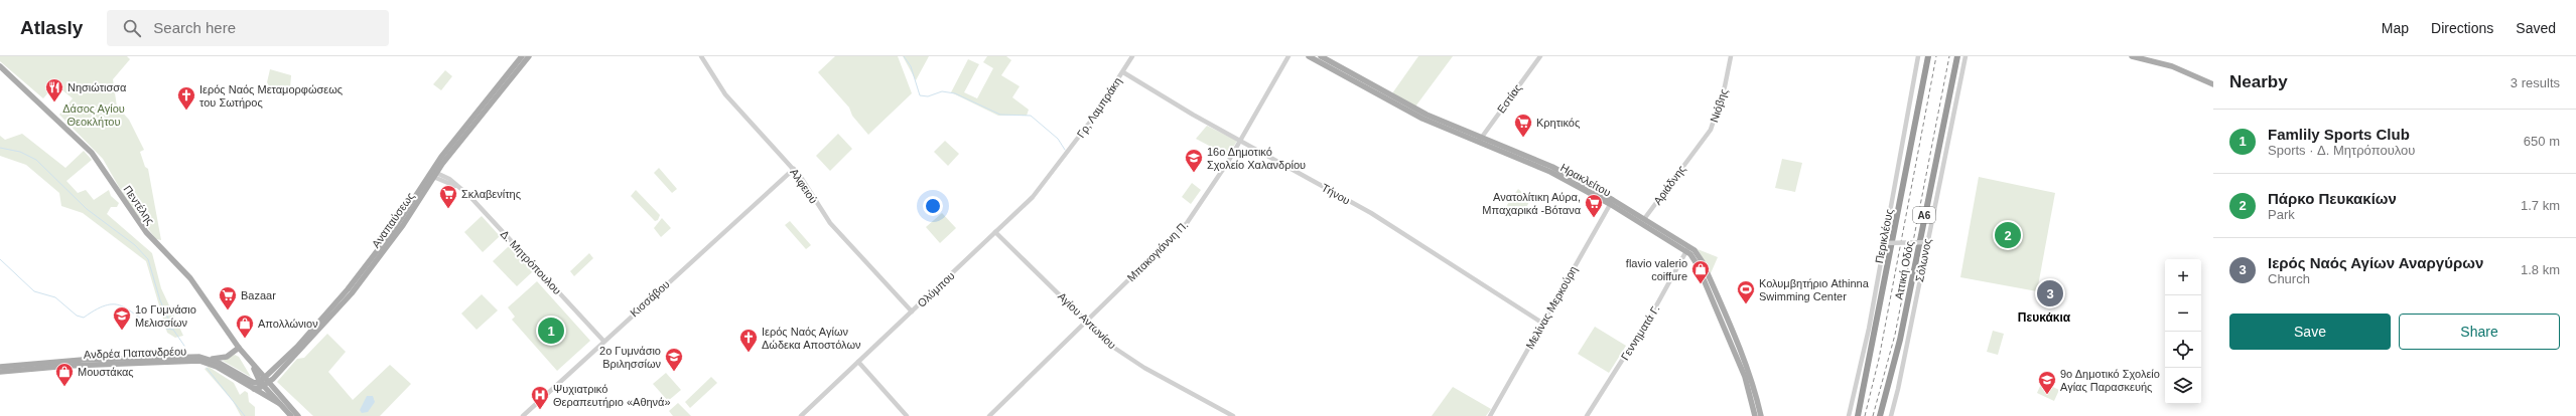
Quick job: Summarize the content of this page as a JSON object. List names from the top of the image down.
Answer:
{
  "streets": {
    "highway": ["Α6", "Αττική Οδός"],
    "main road": [
      "Ηρακλείτου",
      "Πεντέλης",
      "Αναπαύσεως",
      "Ανδρέα Παπανδρέου"
    ],
    "street": [
      "Εστίας",
      "Νιόβης",
      "Γρ, Λαμπράκη",
      "Αριάδνης",
      "Αλφειού",
      "Τήνου",
      "Περικλέους",
      "Μπακογιάννη Π.",
      "Σόλωνος",
      "Δ. Μητρόπουλου",
      "Ολύμπου",
      "Κισσάβου",
      "Μελίνας Μερκούρη",
      "Αγίου Αντωνίου",
      "Γεννηματά Γ."
    ]
  },
  "crossings": [
    ["Εστίας", "Ηρακλείτου"],
    ["Νιόβης", "Αριάδνης"],
    ["Γρ, Λαμπράκη", "Τήνου"],
    ["Γρ, Λαμπράκη", "Ολύμπου"],
    ["Ηρακλείτου", "Αριάδνης"],
    ["Ηρακλείτου", "Μελίνας Μερκούρη"],
    ["Ηρακλείτου", "Γεννηματά Γ."],
    ["Αλφειού", "Ολύμπου"],
    ["Αλφειού", "Κισσάβου"],
    ["Τήνου", "Μπακογιάννη Π."],
    ["Τήνου", "Μελίνας Μερκούρη"],
    ["Πεντέλης", "Αναπαύσεως"],
    ["Πεντέλης", "Ανδρέα Παπανδρέου"],
    ["Αναπαύσεως", "Δ. Μητρόπουλου"],
    ["Αναπαύσεως", "Ανδρέα Παπανδρέου"],
    ["Μπακογιάννη Π.", "Αγίου Αντωνίου"],
    ["Δ. Μητρόπουλου", "Κισσάβου"],
    ["Ολύμπου", "Αγίου Αντωνίου"]
  ],
  "districts": ["Πευκάκια"],
  "parks": ["Δάσος Αγίου Θεοκλήτου"],
  "places": {
    "restaurant": ["Νησιώτισσα"],
    "church": ["Ιερός Ναός Μεταμορφώσεως του Σωτήρος", "Ιερός Ναός Αγίων Δώδεκα Αποστόλων"],
    "supermarket": [
      "Κρητικός",
      "Σκλαβενίτης",
      "Ανατολίτικη Αύρα, Μπαχαρικά -Βότανα",
      "Bazaar"
    ],
    "school or university": [
      "16ο Δημοτικό Σχολείο Χαλανδρίου",
      "1ο Γυμνάσιο Μελισσίων",
      "2ο Γυμνάσιο Βριλησσίων",
      "9ο Δημοτικό Σχολείο Αγίας Παρασκευής"
    ],
    "shop": ["flavio valerio coiffure", "Απολλώνιον", "Μουστάκας"],
    "sports": ["Κολυμβητήριο Athinna Swimming Center"],
    "hospital": ["Ψυχιατρικό Θεραπευτήριο «Αθηνά»"]
  },
  "page": {
    "header": "Atlasly",
    "search": "Search here",
    "nav": ["Map", "Directions", "Saved"],
    "heading": ["Nearby", "3 results"],
    "list": [
      {
        "mark": "1",
        "name": "Famlily Sports Club",
        "note": "Sports · Δ. Μητρόπουλου",
        "value": "650 m"
      },
      {
        "mark": "2",
        "name": "Πάρκο Πευκακίων",
        "note": "Park",
        "value": "1.7 km"
      },
      {
        "mark": "3",
        "name": "Ιερός Ναός Αγίων Αναργύρων",
        "note": "Church",
        "value": "1.8 km"
      }
    ],
    "pins": ["2", "3", "1"],
    "map_buttons": ["+", "−"],
    "buttons": ["Save", "Share"]
  }
}
